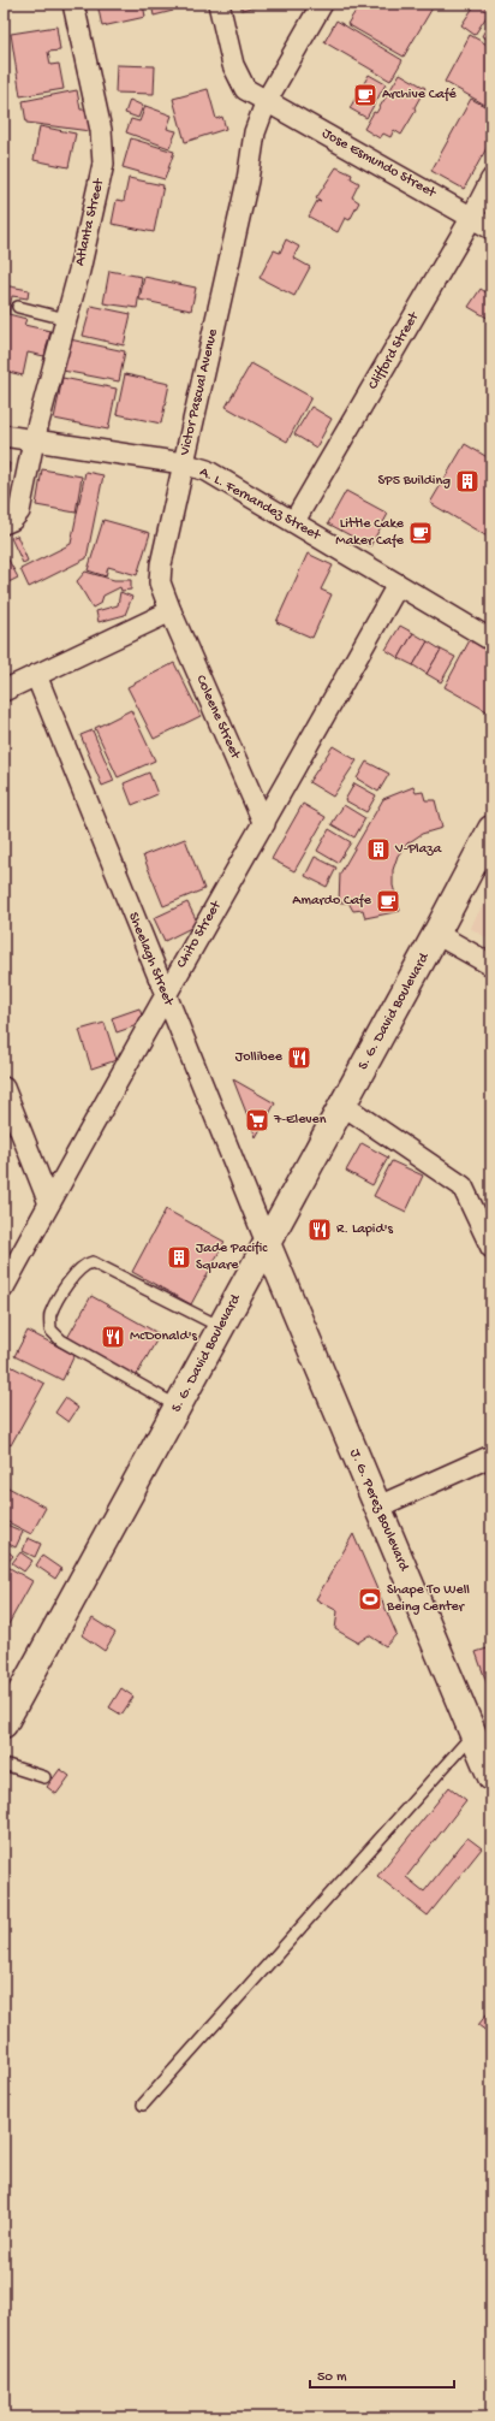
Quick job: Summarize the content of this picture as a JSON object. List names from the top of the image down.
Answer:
{
  "streets": {
    "street": [
      "Jose Esmundo Street",
      "Atlanta Street",
      "Clifford Street",
      "Victor Pascual Avenue",
      "A. L. Fernandez Street",
      "Coleene Street",
      "Chito Street",
      "Sheelagh Street",
      "S. G. David Boulevard",
      "J. G. Perez Boulevard"
    ]
  },
  "crossings": [
    ["Jose Esmundo Street", "Clifford Street"],
    ["Jose Esmundo Street", "Victor Pascual Avenue"],
    ["Atlanta Street", "A. L. Fernandez Street"],
    ["Clifford Street", "A. L. Fernandez Street"],
    ["Victor Pascual Avenue", "A. L. Fernandez Street"],
    ["Victor Pascual Avenue", "Coleene Street"],
    ["A. L. Fernandez Street", "Chito Street"],
    ["Coleene Street", "Chito Street"],
    ["Chito Street", "Sheelagh Street"],
    ["Sheelagh Street", "S. G. David Boulevard"],
    ["Sheelagh Street", "J. G. Perez Boulevard"],
    ["S. G. David Boulevard", "J. G. Perez Boulevard"]
  ],
  "places": {
    "cafe": ["Archive Café", "Little Cake Maker Cafe", "Amardo Cafe"],
    "building": ["SP5 Building", "V-Plaza", "Jade Pacific Square"],
    "restaurant": ["Jollibee", "R. Lapid's", "McDonald's"],
    "supermarket": ["7-Eleven"],
    "sports": ["Shape To Well Being Center"]
  },
  "scale_bar": "50 m"
}
